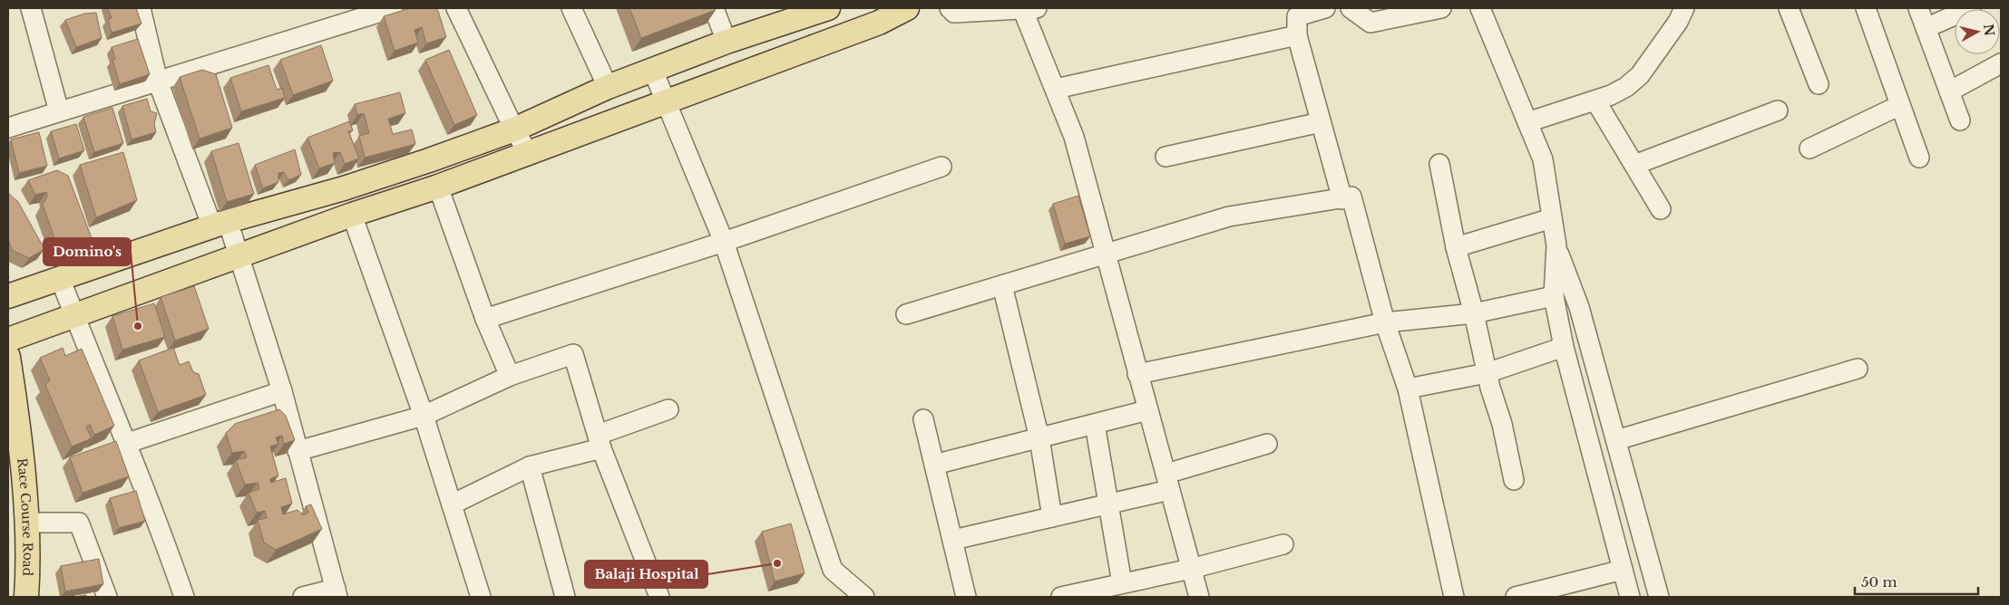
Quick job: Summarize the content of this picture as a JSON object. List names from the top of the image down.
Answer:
{
  "streets": {
    "main road": ["Race Course Road"]
  },
  "places": ["Domino's", "Balaji Hospital"],
  "scale_bar": "50 m",
  "north": "right"
}
